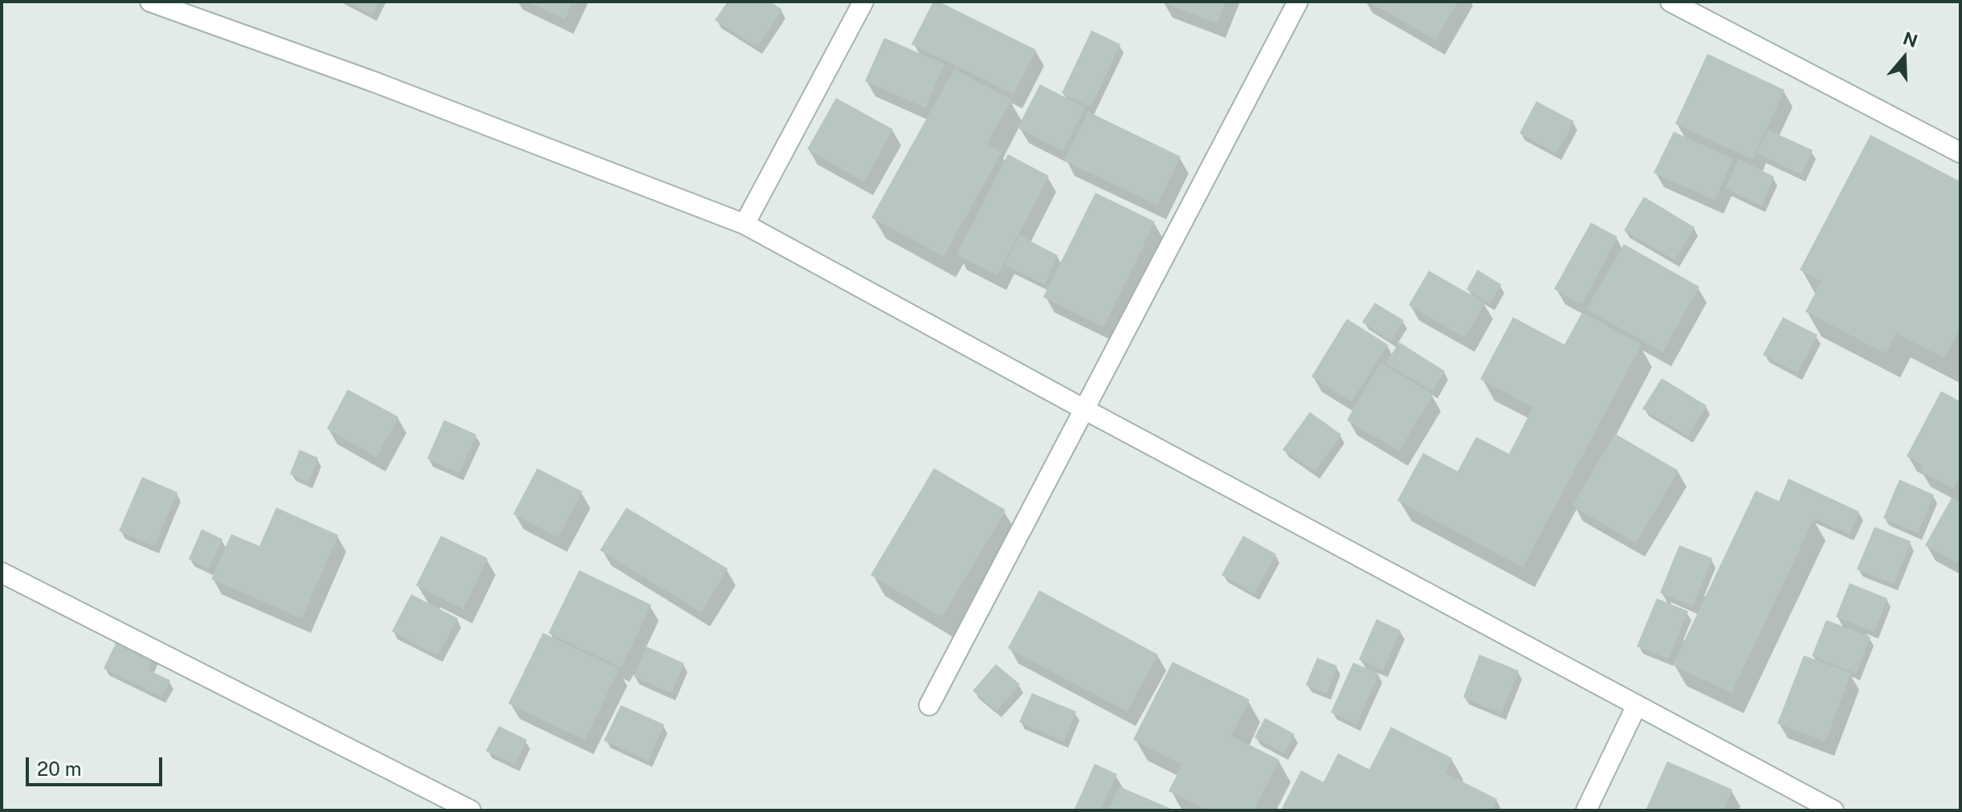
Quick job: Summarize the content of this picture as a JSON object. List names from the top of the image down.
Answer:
{
  "scale_bar": "20 m",
  "north": "top"
}
